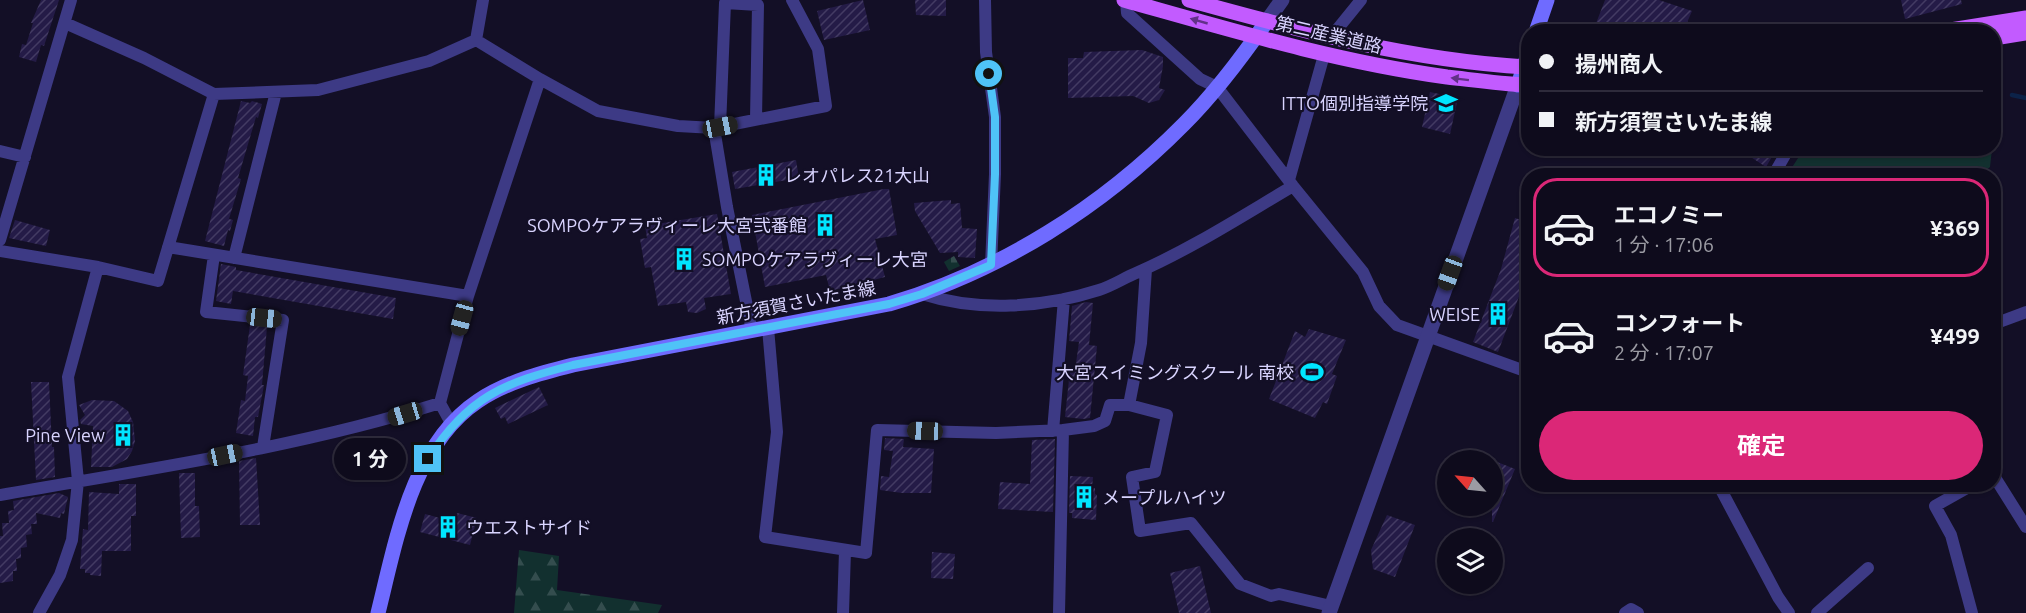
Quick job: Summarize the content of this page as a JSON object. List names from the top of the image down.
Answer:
{
  "streets": {
    "main road": ["第二産業道路", "新方須賀さいたま線"]
  },
  "crossings": [
    ["第二産業道路", "新方須賀さいたま線"]
  ],
  "places": {
    "school or university": ["ITTO個別指導学院"],
    "building": [
      "レオパレス21大山",
      "SOMPOケアラヴィーレ大宮弐番館",
      "SOMPOケアラヴィーレ大宮",
      "WEISE",
      "Pine View",
      "メープルハイツ",
      "ウエストサイド"
    ],
    "sports": ["大宮スイミングスクール 南校"]
  },
  "north": "top left",
  "page": {
    "banner": ["揚州商人", "新方須賀さいたま線"],
    "list": [
      {
        "name": "エコノミー",
        "note": "1 分 · 17:06",
        "value": "¥369"
      },
      {
        "name": "コンフォート",
        "note": "2 分 · 17:07",
        "value": "¥499"
      }
    ],
    "buttons": "確定",
    "bubble": "1 分"
  }
}
